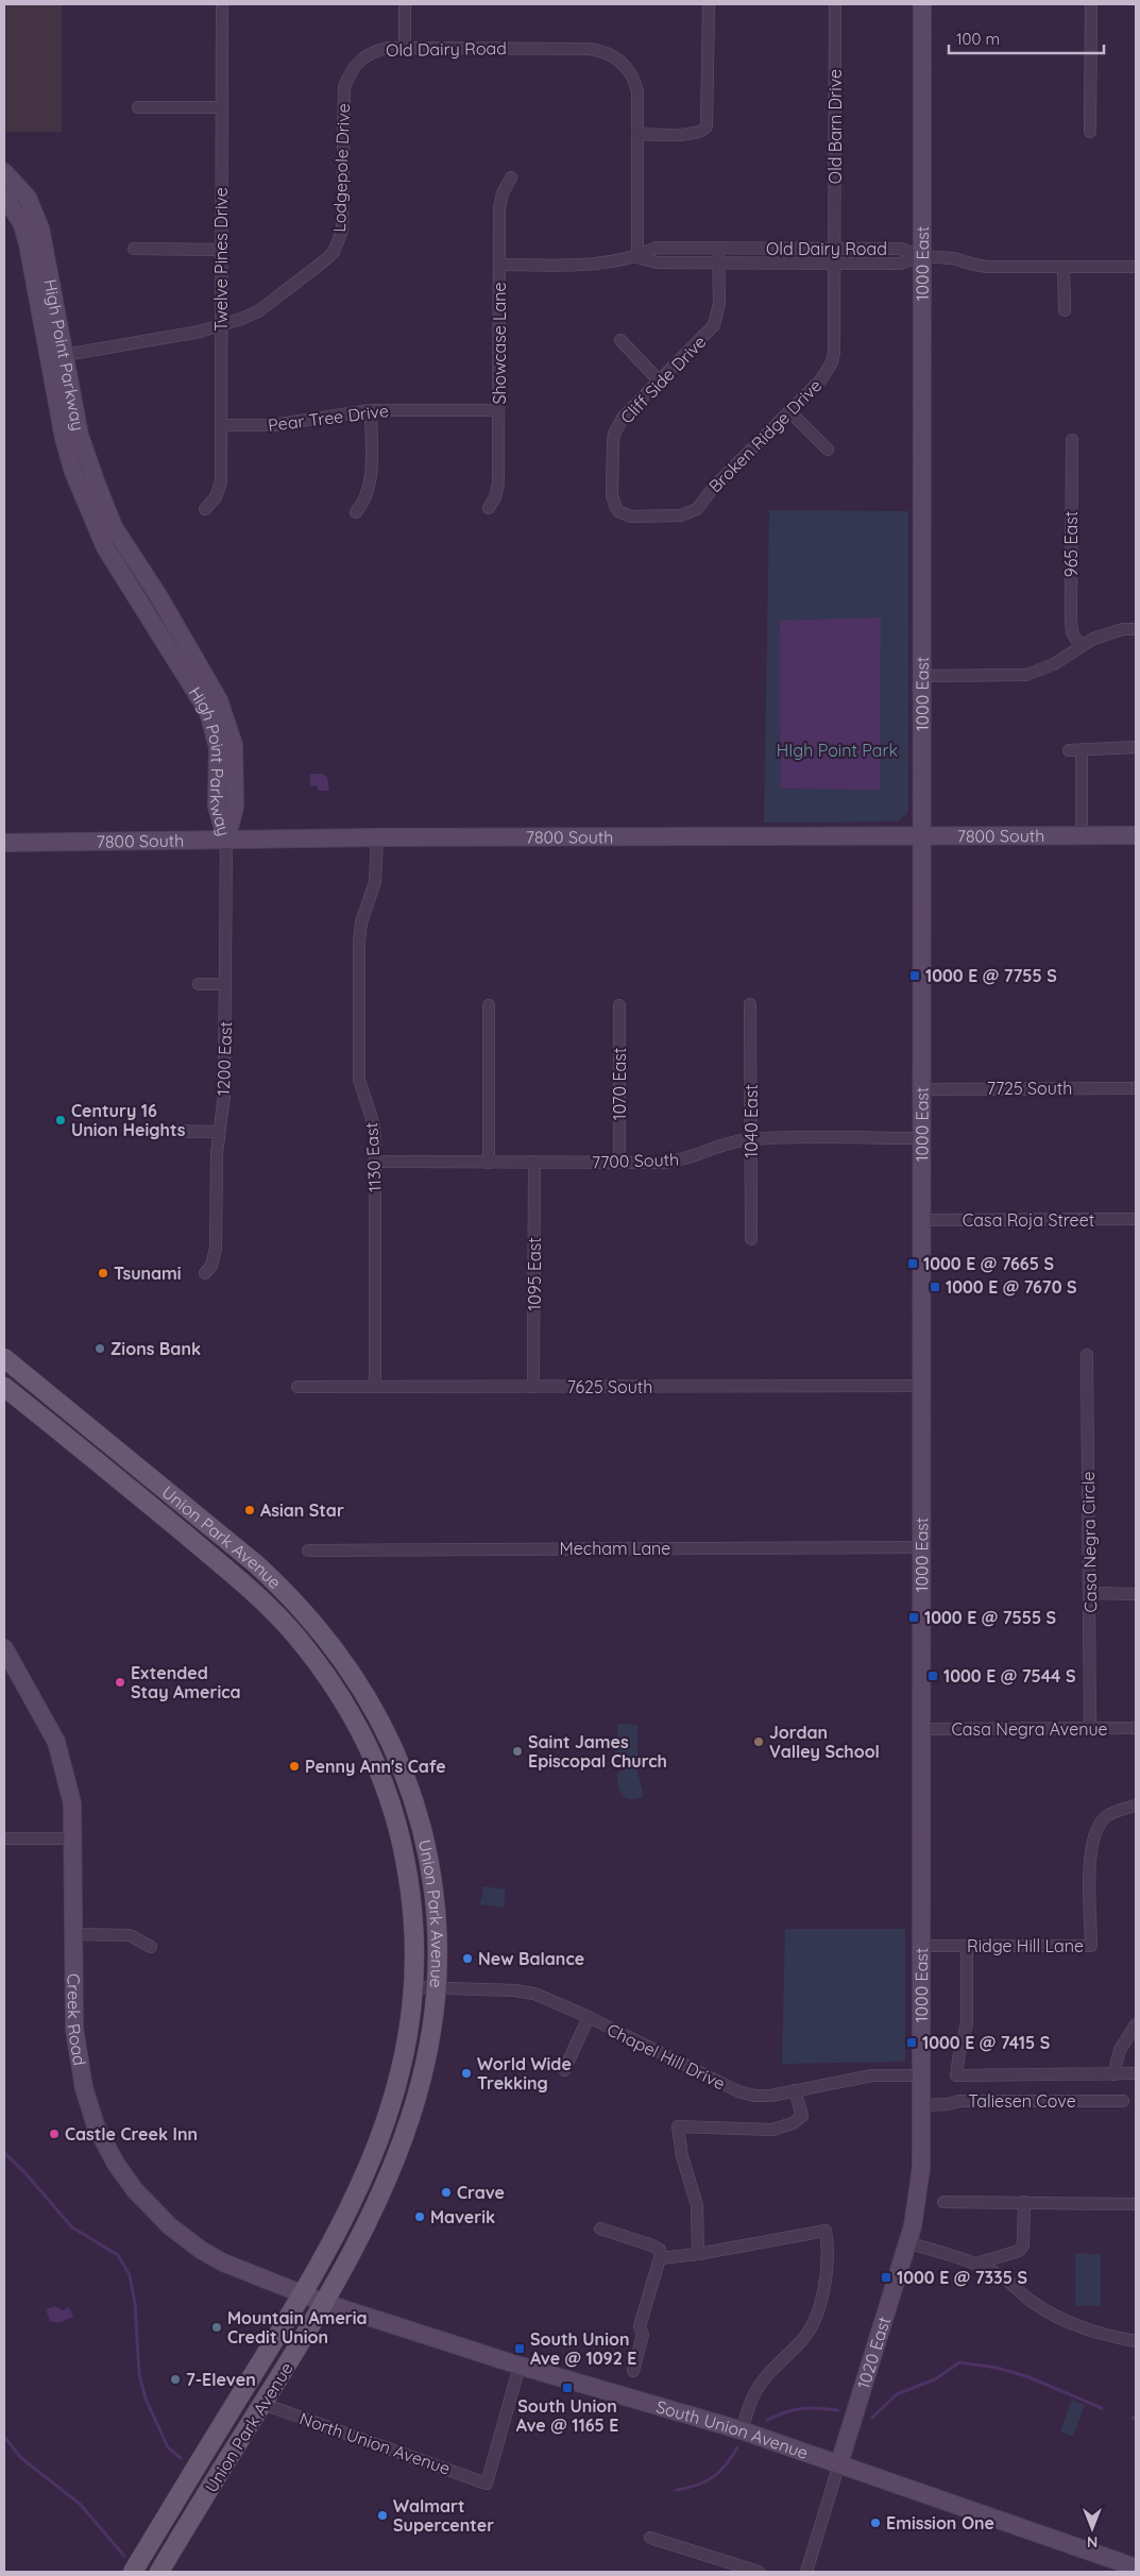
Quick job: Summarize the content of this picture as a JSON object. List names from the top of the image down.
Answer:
{
  "streets": {
    "main road": ["Union Park Avenue"],
    "street": [
      "Old Dairy Road",
      "Old Barn Drive",
      "Lodgepole Drive",
      "Twelve Pines Drive",
      "1000 East",
      "Showcase Lane",
      "High Point Parkway",
      "Cliff Side Drive",
      "Pear Tree Drive",
      "Broken Ridge Drive",
      "965 East",
      "7800 South",
      "1200 East",
      "1070 East",
      "7725 South",
      "1040 East",
      "1130 East",
      "7700 South",
      "Casa Roja Street",
      "1095 East",
      "7625 South",
      "Casa Negra Circle",
      "Mecham Lane",
      "Casa Negra Avenue",
      "Ridge Hill Lane",
      "Creek Road",
      "Chapel Hill Drive",
      "Taliesen Cove",
      "1020 East",
      "South Union Avenue",
      "North Union Avenue"
    ]
  },
  "crossings": [
    ["Old Dairy Road", "Old Barn Drive"],
    ["Old Dairy Road", "Lodgepole Drive"],
    ["Old Dairy Road", "1000 East"],
    ["Old Dairy Road", "Cliff Side Drive"],
    ["Old Dairy Road", "Broken Ridge Drive"],
    ["Old Barn Drive", "Broken Ridge Drive"],
    ["Lodgepole Drive", "Twelve Pines Drive"],
    ["Lodgepole Drive", "High Point Parkway"],
    ["Twelve Pines Drive", "Pear Tree Drive"],
    ["1000 East", "7800 South"],
    ["1000 East", "7725 South"],
    ["1000 East", "7700 South"],
    ["1000 East", "Casa Roja Street"],
    ["1000 East", "7625 South"],
    ["1000 East", "Mecham Lane"],
    ["1000 East", "Casa Negra Avenue"],
    ["1000 East", "Ridge Hill Lane"],
    ["1000 East", "Chapel Hill Drive"],
    ["1000 East", "Taliesen Cove"],
    ["1000 East", "1020 East"],
    ["Showcase Lane", "Pear Tree Drive"],
    ["High Point Parkway", "7800 South"],
    ["High Point Parkway", "1200 East"],
    ["Cliff Side Drive", "Broken Ridge Drive"],
    ["7800 South", "1200 East"],
    ["7800 South", "1130 East"],
    ["1070 East", "7700 South"],
    ["1040 East", "7700 South"],
    ["1130 East", "7700 South"],
    ["1130 East", "7625 South"],
    ["7700 South", "1095 East"],
    ["1095 East", "7625 South"],
    ["Union Park Avenue", "Creek Road"],
    ["Union Park Avenue", "Chapel Hill Drive"],
    ["Union Park Avenue", "South Union Avenue"],
    ["Union Park Avenue", "North Union Avenue"],
    ["Casa Negra Circle", "Casa Negra Avenue"],
    ["Creek Road", "South Union Avenue"],
    ["1020 East", "South Union Avenue"],
    ["South Union Avenue", "North Union Avenue"]
  ],
  "parks": ["HIgh Point Park"],
  "places": {
    "transit": [
      "1000 E @ 7755 S",
      "1000 E @ 7665 S",
      "1000 E @ 7670 S",
      "1000 E @ 7555 S",
      "1000 E @ 7544 S",
      "1000 E @ 7415 S",
      "1000 E @ 7335 S",
      "South Union Ave @ 1092 E",
      "South Union Ave @ 1165 E"
    ],
    "other": [
      "Century 16 Union Heights",
      "Tsunami",
      "Zions Bank",
      "Asian Star",
      "Extended Stay America",
      "Jordan Valley School",
      "Saint James Episcopal Church",
      "Penny Ann's Cafe",
      "New Balance",
      "World Wide Trekking",
      "Castle Creek Inn",
      "Crave",
      "Maverik",
      "Mountain Ameria Credit Union",
      "7-Eleven",
      "Walmart Supercenter",
      "Emission One"
    ]
  },
  "scale_bar": "100 m",
  "north": "bottom"
}
